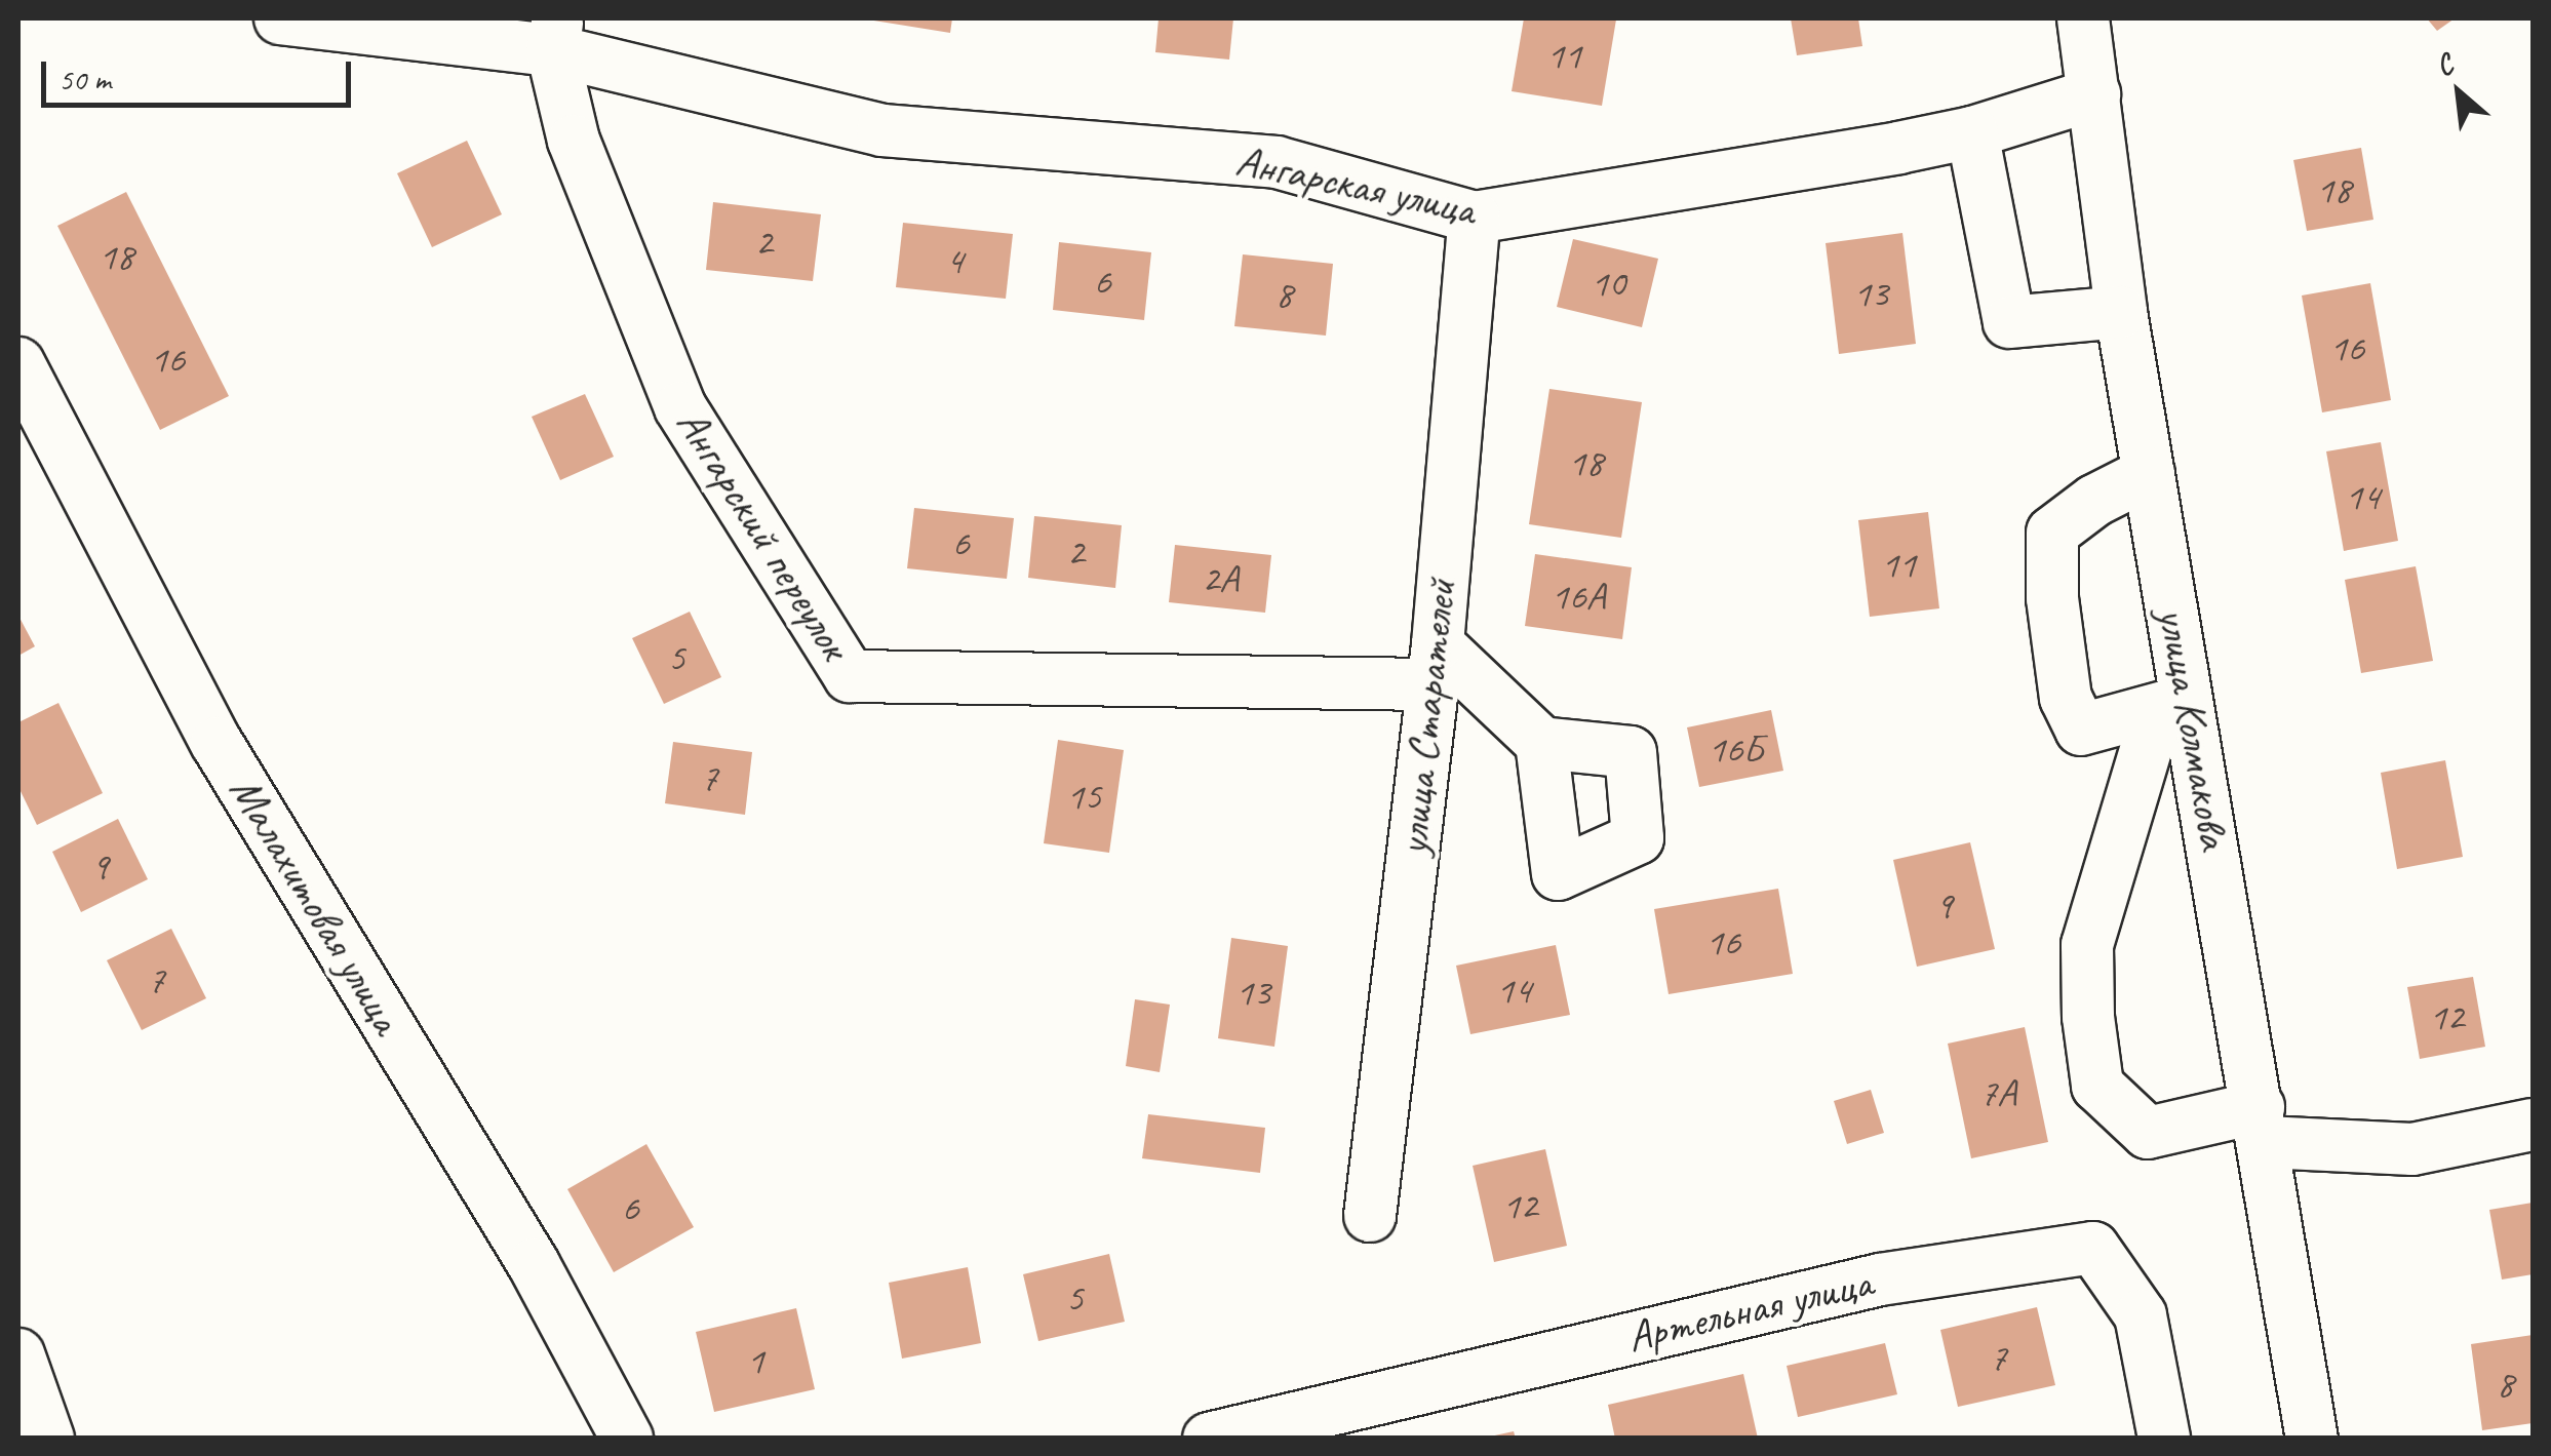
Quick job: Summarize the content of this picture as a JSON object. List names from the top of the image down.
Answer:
{
  "streets": {
    "street": [
      "Ангарская улица",
      "Ангарский переулок",
      "улица Старателей",
      "улица Колмакова",
      "Малахитовая улица",
      "Артельная улица"
    ]
  },
  "crossings": [
    ["Ангарская улица", "Ангарский переулок"],
    ["Ангарская улица", "улица Старателей"],
    ["Ангарская улица", "улица Колмакова"],
    ["Ангарский переулок", "улица Старателей"]
  ],
  "house_numbers": [
    "11",
    "18",
    "2",
    "18",
    "4",
    "6",
    "10",
    "13",
    "8",
    "16",
    "16",
    "18",
    "14",
    "6",
    "2",
    "11",
    "2А",
    "16А",
    "5",
    "16Б",
    "7",
    "15",
    "9",
    "9",
    "16",
    "7",
    "14",
    "13",
    "12",
    "7А",
    "12",
    "6",
    "5",
    "7",
    "1",
    "8"
  ],
  "scale_bar": "50 m",
  "north": "top left"
}
